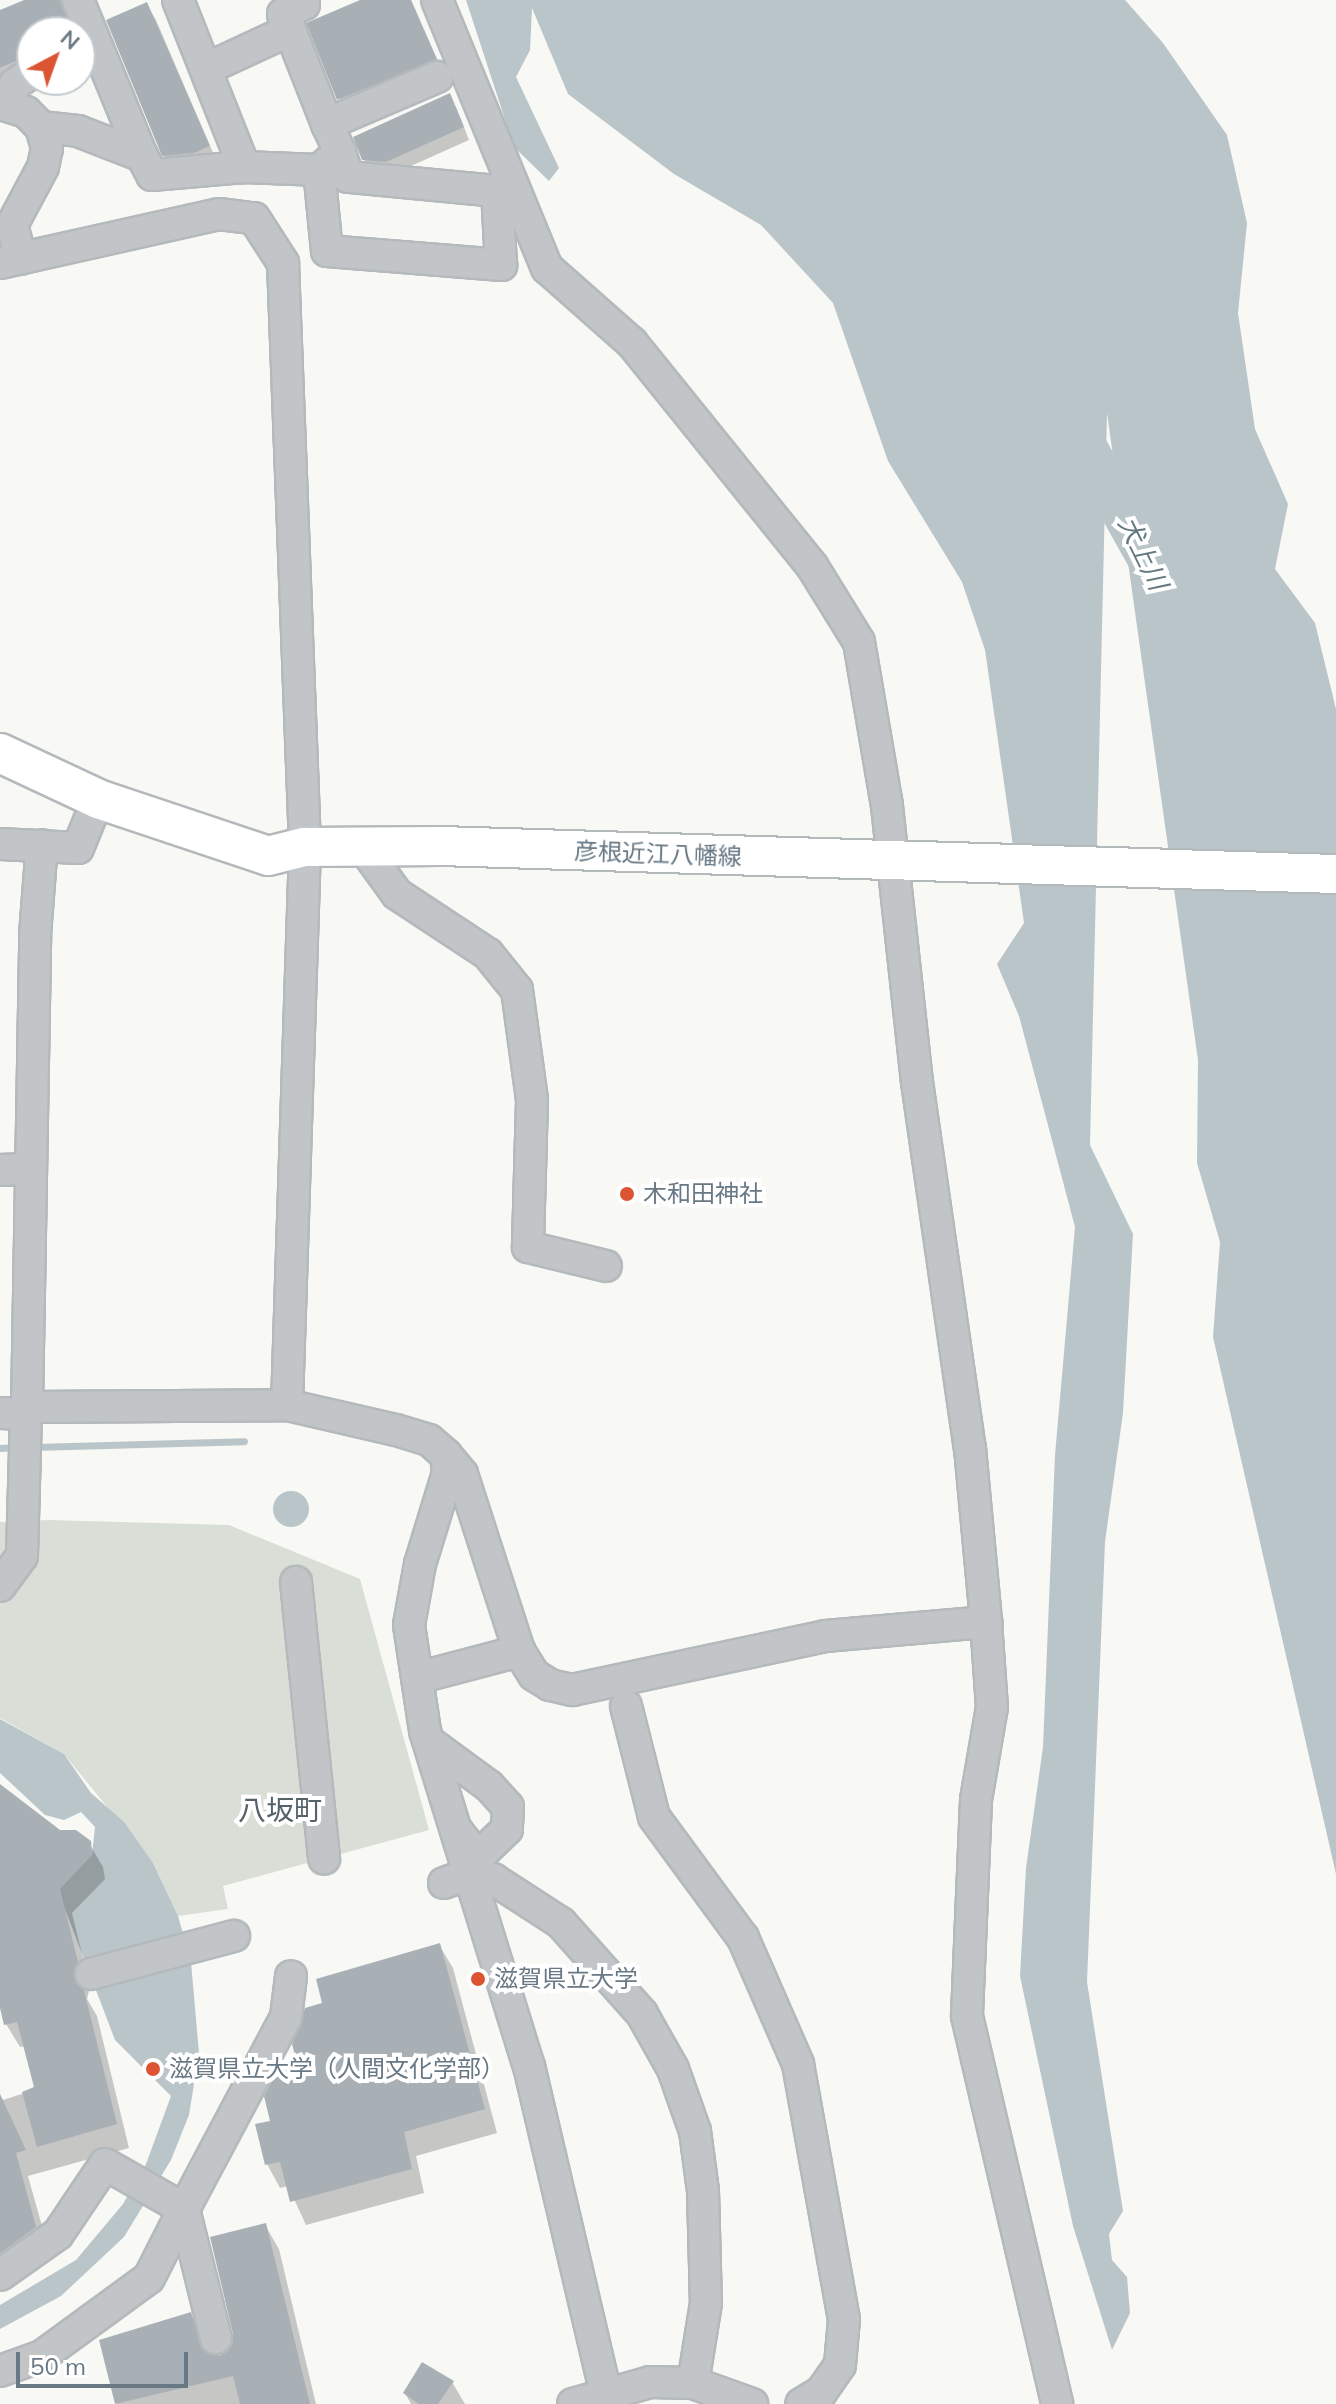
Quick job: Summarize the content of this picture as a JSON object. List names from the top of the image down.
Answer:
{
  "streets": {
    "main road": ["彦根近江八幡線"]
  },
  "districts": ["八坂町"],
  "water": ["犬上川"],
  "places": ["木和田神社", "滋賀県立大学", "滋賀県立大学（人間文化学部）"],
  "scale_bar": "50 m",
  "north": "top right"
}
